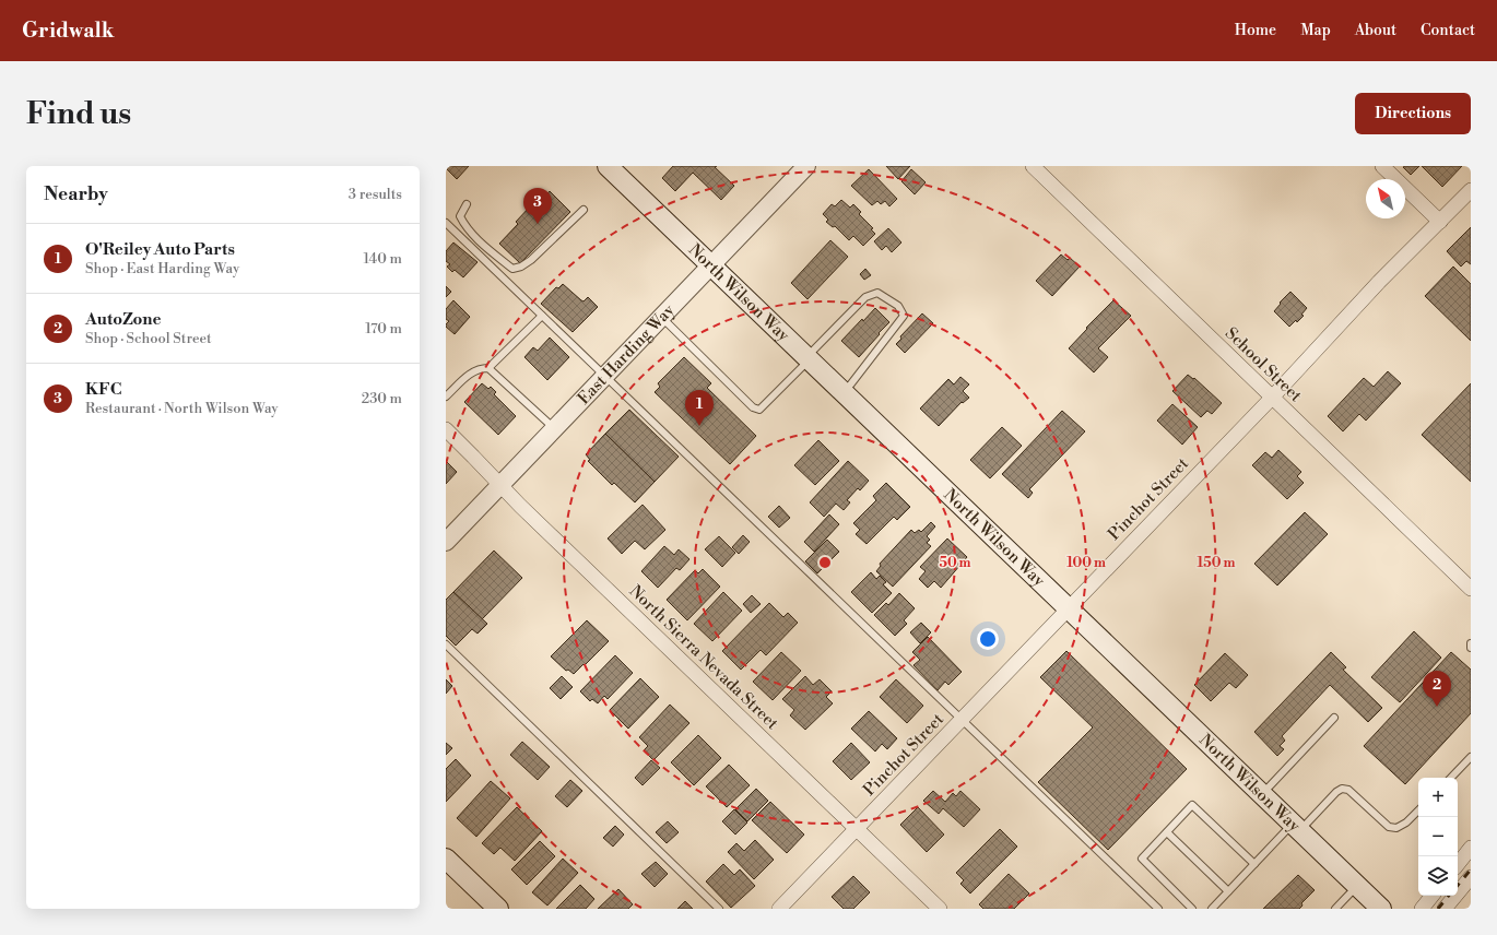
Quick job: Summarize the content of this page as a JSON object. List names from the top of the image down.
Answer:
{
  "streets": {
    "main road": ["North Wilson Way"],
    "street": [
      "East Harding Way",
      "School Street",
      "Pinchot Street",
      "North Sierra Nevada Street"
    ]
  },
  "crossings": [
    ["North Wilson Way", "East Harding Way"],
    ["North Wilson Way", "Pinchot Street"],
    ["East Harding Way", "North Sierra Nevada Street"],
    ["School Street", "Pinchot Street"],
    ["Pinchot Street", "North Sierra Nevada Street"]
  ],
  "north": "top left",
  "page": {
    "header": "Gridwalk",
    "nav": [
      "Home",
      "Map",
      "About",
      "Contact"
    ],
    "buttons": "Directions",
    "title": "Find us",
    "heading": ["Nearby", "3 results"],
    "pins": ["3", "1", "2"],
    "list": [
      {
        "mark": "1",
        "name": "O'Reiley Auto Parts",
        "note": "Shop · East Harding Way",
        "value": "140 m"
      },
      {
        "mark": "2",
        "name": "AutoZone",
        "note": "Shop · School Street",
        "value": "170 m"
      },
      {
        "mark": "3",
        "name": "KFC",
        "note": "Restaurant · North Wilson Way",
        "value": "230 m"
      }
    ],
    "map_buttons": ["+", "−"]
  },
  "rings": ["50 m", "100 m", "150 m"]
}
